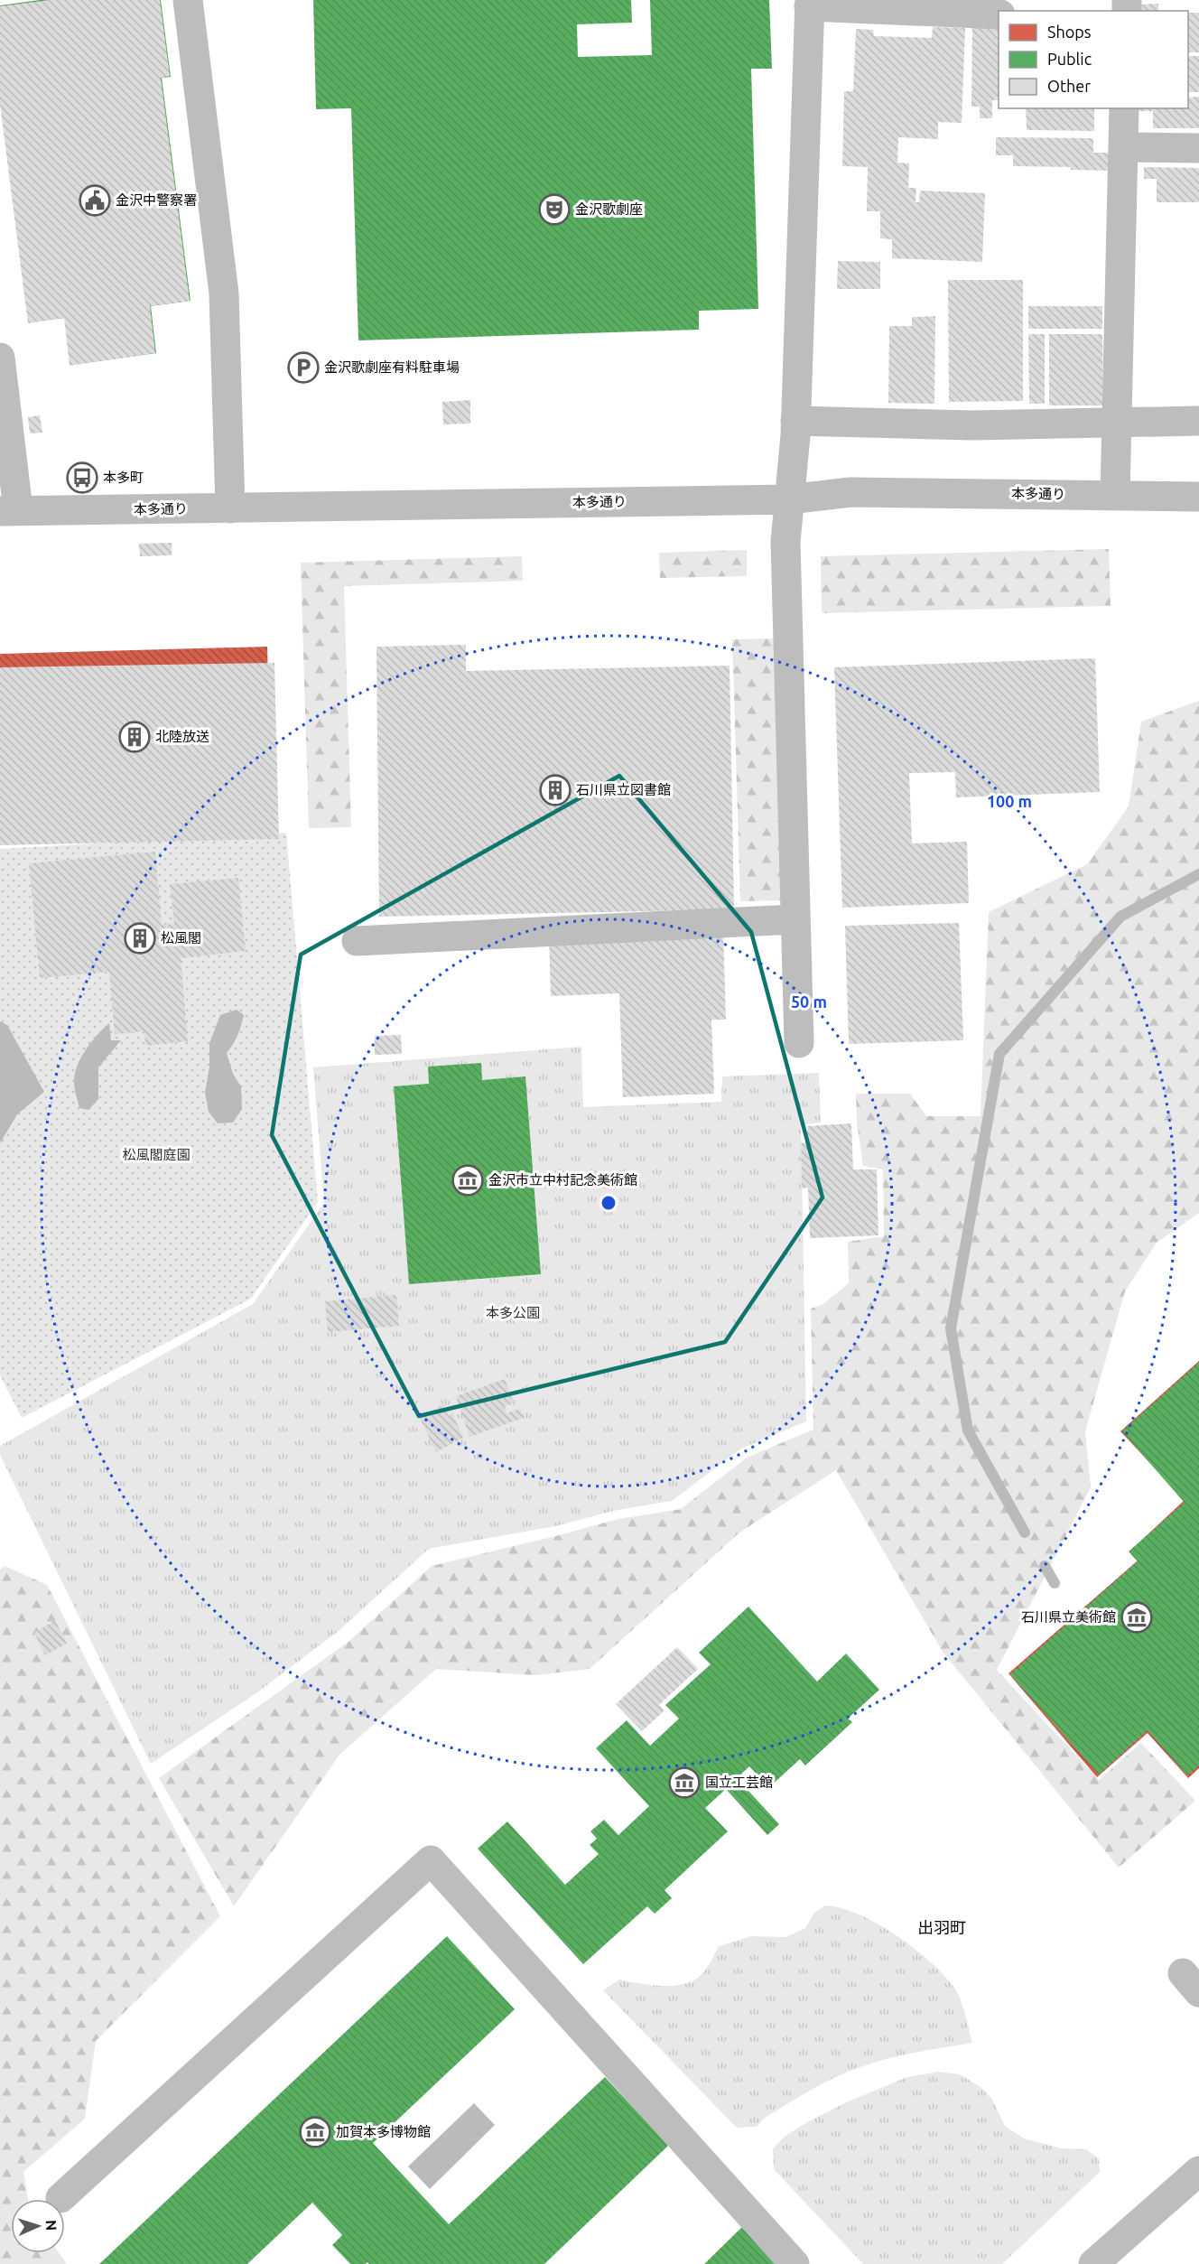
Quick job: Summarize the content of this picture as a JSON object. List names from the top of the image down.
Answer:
{
  "streets": {
    "street": ["本多通り"]
  },
  "districts": ["出羽町"],
  "parks": ["松風閣庭園", "本多公園"],
  "places": {
    "public building": ["金沢中警察署"],
    "theatre": ["金沢歌劇座"],
    "parking": ["金沢歌劇座有料駐車場"],
    "bus stop": ["本多町"],
    "building": ["北陸放送", "石川県立図書館", "松風閣"],
    "museum": [
      "金沢市立中村記念美術館",
      "石川県立美術館",
      "国立工芸館",
      "加賀本多博物館"
    ]
  },
  "legend": ["Shops", "Public", "Other"],
  "north": "right",
  "rings": ["100 m", "50 m"]
}
